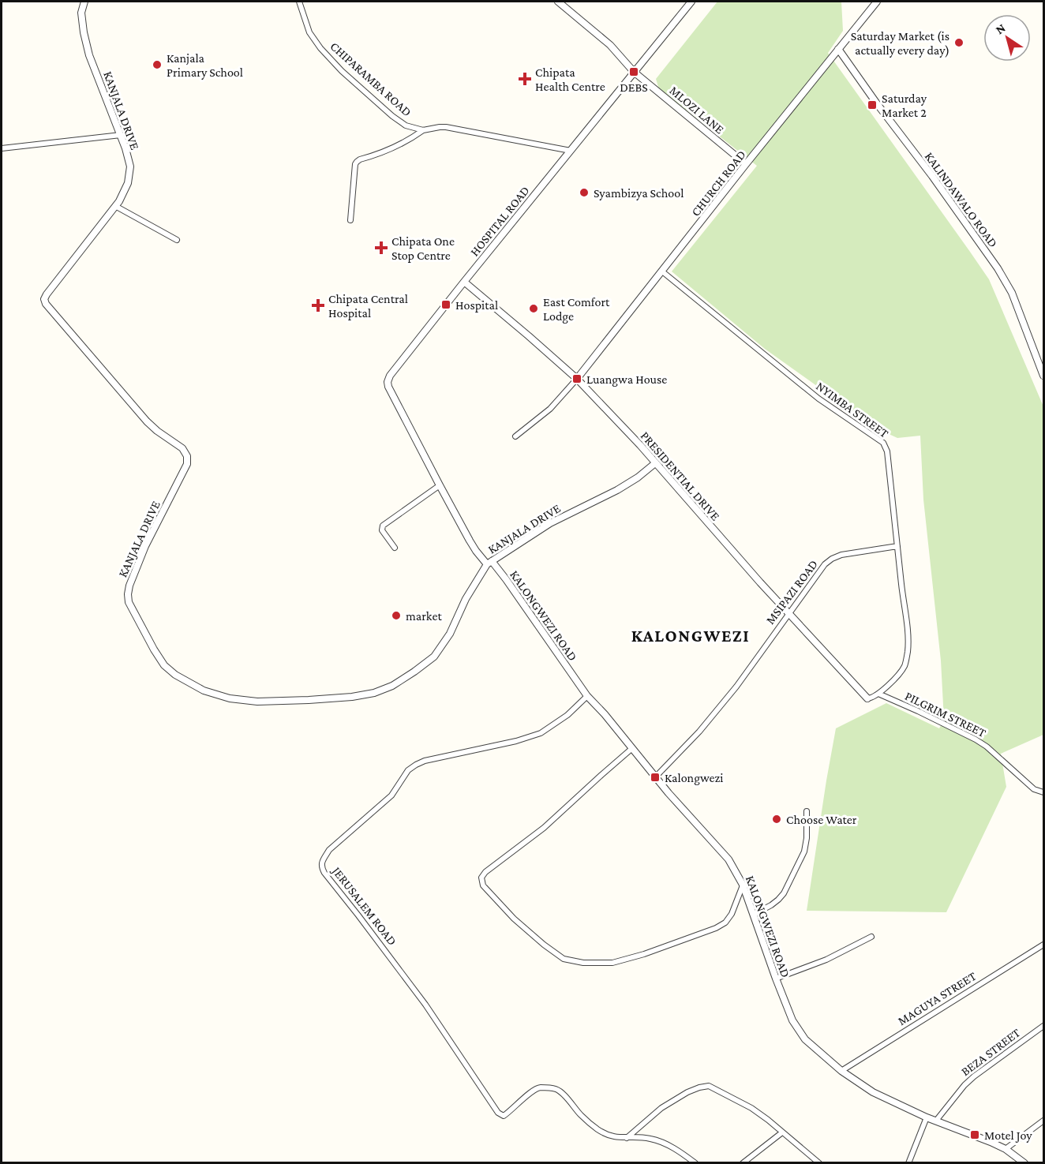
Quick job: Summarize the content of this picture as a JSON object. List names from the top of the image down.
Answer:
{
  "streets": {
    "street": [
      "CHIPARAMBA ROAD",
      "MLOZI LANE",
      "KANJALA DRIVE",
      "CHURCH ROAD",
      "KALINDAWALO ROAD",
      "HOSPITAL ROAD",
      "NYIMBA STREET",
      "PRESIDENTIAL DRIVE",
      "MSIPAZI ROAD",
      "KALONGWEZI ROAD",
      "PILGRIM STREET",
      "JERUSALEM ROAD",
      "MAGUYA STREET",
      "BEZA STREET"
    ]
  },
  "crossings": [
    ["CHIPARAMBA ROAD", "HOSPITAL ROAD"],
    ["MLOZI LANE", "CHURCH ROAD"],
    ["MLOZI LANE", "HOSPITAL ROAD"],
    ["KANJALA DRIVE", "HOSPITAL ROAD"],
    ["KANJALA DRIVE", "PRESIDENTIAL DRIVE"],
    ["KANJALA DRIVE", "KALONGWEZI ROAD"],
    ["CHURCH ROAD", "KALINDAWALO ROAD"],
    ["CHURCH ROAD", "NYIMBA STREET"],
    ["CHURCH ROAD", "PRESIDENTIAL DRIVE"],
    ["HOSPITAL ROAD", "PRESIDENTIAL DRIVE"],
    ["HOSPITAL ROAD", "KALONGWEZI ROAD"],
    ["NYIMBA STREET", "PRESIDENTIAL DRIVE"],
    ["NYIMBA STREET", "MSIPAZI ROAD"],
    ["NYIMBA STREET", "PILGRIM STREET"],
    ["PRESIDENTIAL DRIVE", "MSIPAZI ROAD"],
    ["MSIPAZI ROAD", "KALONGWEZI ROAD"],
    ["KALONGWEZI ROAD", "JERUSALEM ROAD"],
    ["KALONGWEZI ROAD", "MAGUYA STREET"],
    ["KALONGWEZI ROAD", "BEZA STREET"]
  ],
  "districts": ["KALONGWEZI"],
  "places": {
    "other": [
      "Saturday Market (is actually every day)",
      "Kanjala Primary School",
      "Syambizya School",
      "East Comfort Lodge",
      "market",
      "Choose Water"
    ],
    "transit": [
      "DEBS",
      "Saturday Market 2",
      "Hospital",
      "Luangwa House",
      "Kalongwezi",
      "Motel Joy"
    ],
    "health": ["Chipata Health Centre", "Chipata One Stop Centre", "Chipata Central Hospital"]
  },
  "north": "top left"
}
